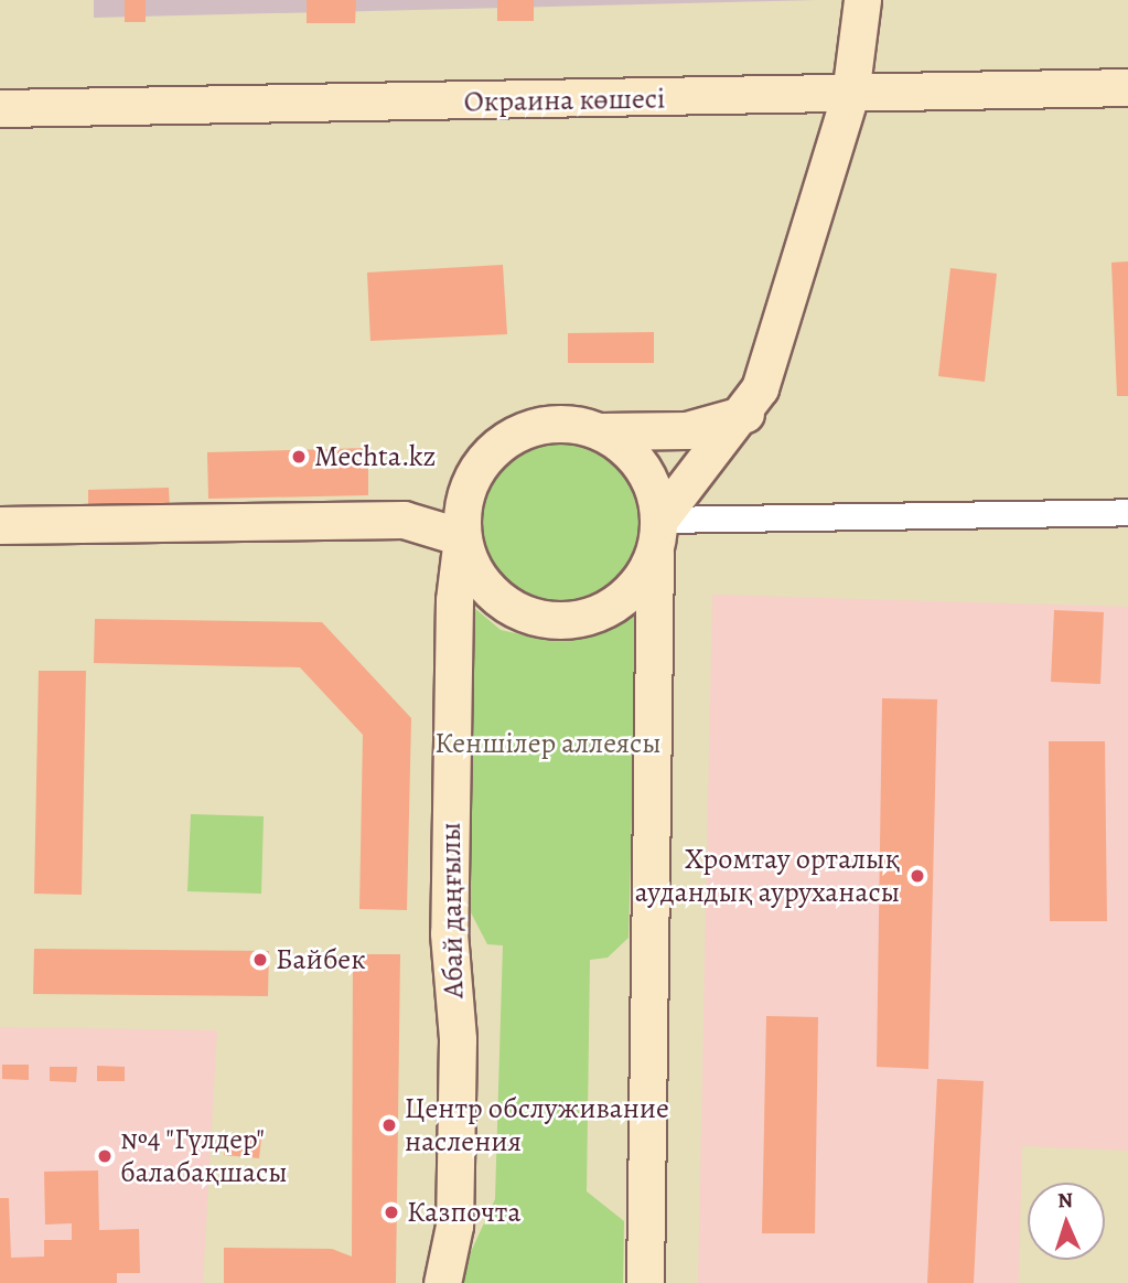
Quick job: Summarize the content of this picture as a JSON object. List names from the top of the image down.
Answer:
{
  "streets": {
    "street": ["Окраина көшесі", "Абай даңғылы"]
  },
  "parks": ["Кеншілер аллеясы"],
  "places": [
    "Mechta.kz",
    "Хромтау орталық аудандық ауруханасы",
    "Байбек",
    "Центр обслуживание насления",
    "№4 \"Гүлдер\" балабақшасы",
    "Казпочта"
  ],
  "north": "top"
}
